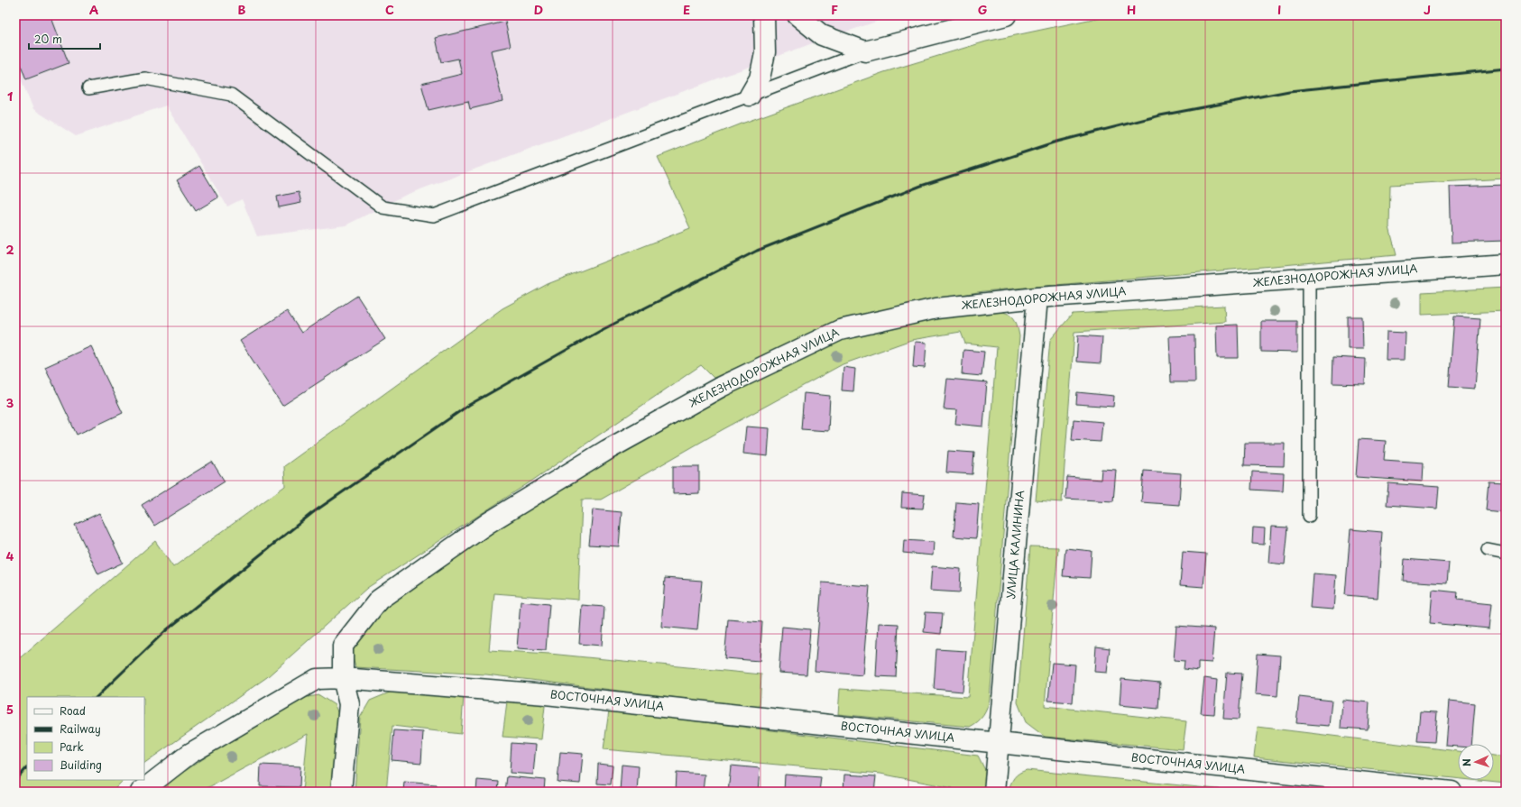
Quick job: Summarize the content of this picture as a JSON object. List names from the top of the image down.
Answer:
{
  "streets": {
    "street": ["ЖЕЛЕЗНОДОРОЖНАЯ УЛИЦА", "УЛИЦА КАЛИНИНА", "ВОСТОЧНАЯ УЛИЦА"]
  },
  "crossings": [
    ["ЖЕЛЕЗНОДОРОЖНАЯ УЛИЦА", "УЛИЦА КАЛИНИНА"],
    ["ЖЕЛЕЗНОДОРОЖНАЯ УЛИЦА", "ВОСТОЧНАЯ УЛИЦА"],
    ["УЛИЦА КАЛИНИНА", "ВОСТОЧНАЯ УЛИЦА"]
  ],
  "legend": [
    "Road",
    "Railway",
    "Park",
    "Building"
  ],
  "scale_bar": "20 m",
  "north": "left",
  "grid": {
    "columns": [
      "A",
      "B",
      "C",
      "D",
      "E",
      "F",
      "G",
      "H",
      "I",
      "J"
    ],
    "rows": [
      "1",
      "2",
      "3",
      "4",
      "5"
    ]
  }
}
